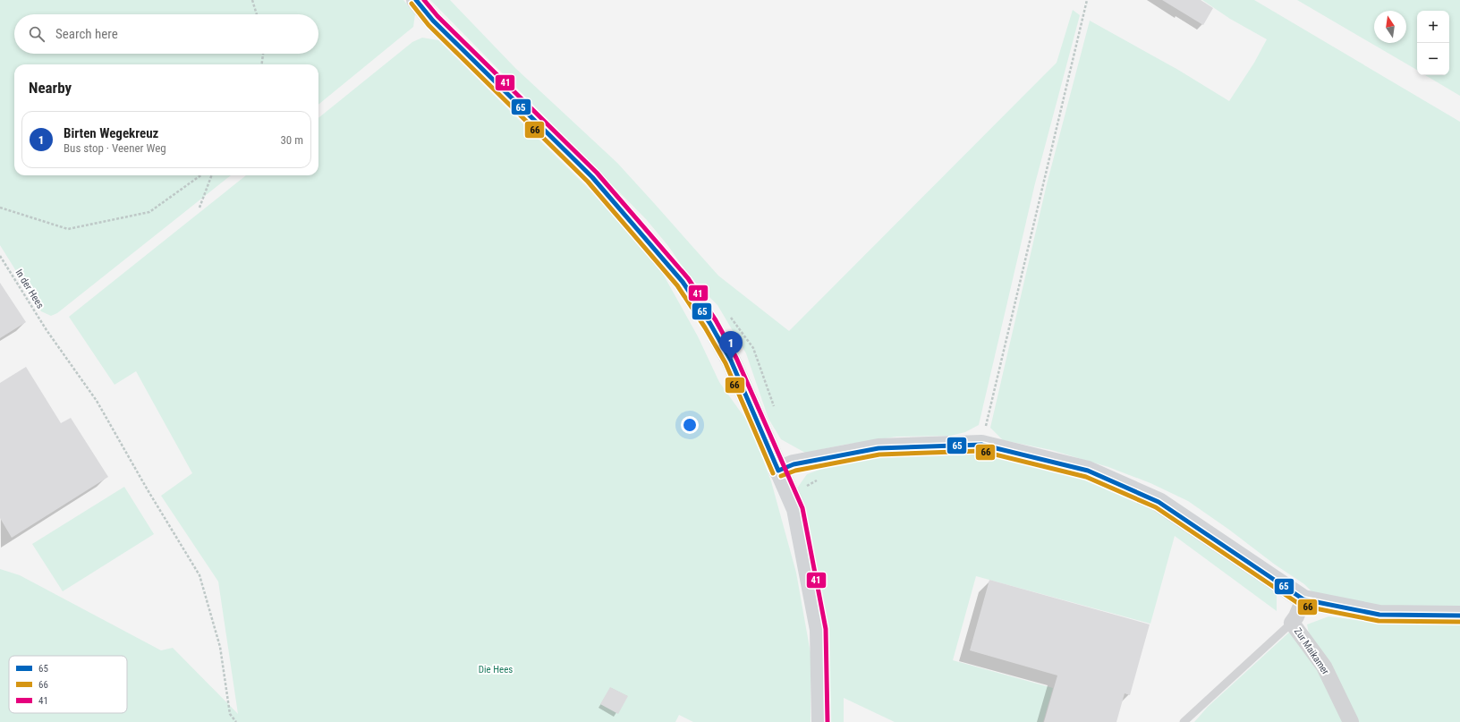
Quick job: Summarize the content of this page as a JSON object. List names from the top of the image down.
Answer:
{
  "streets": {
    "street": ["Zur Maikamer"],
    "path": ["In der Hees"]
  },
  "parks": ["Die Hees"],
  "lines": ["transit line 65", "transit line 41", "transit line 66"],
  "legend": ["65", "66", "41"],
  "north": "top",
  "page": {
    "map_buttons": ["+", "−"],
    "search": "Search here",
    "heading": "Nearby",
    "list": [
      {
        "mark": "1",
        "name": "Birten Wegekreuz",
        "note": "Bus stop · Veener Weg",
        "value": "30 m"
      }
    ],
    "pins": "1"
  }
}
